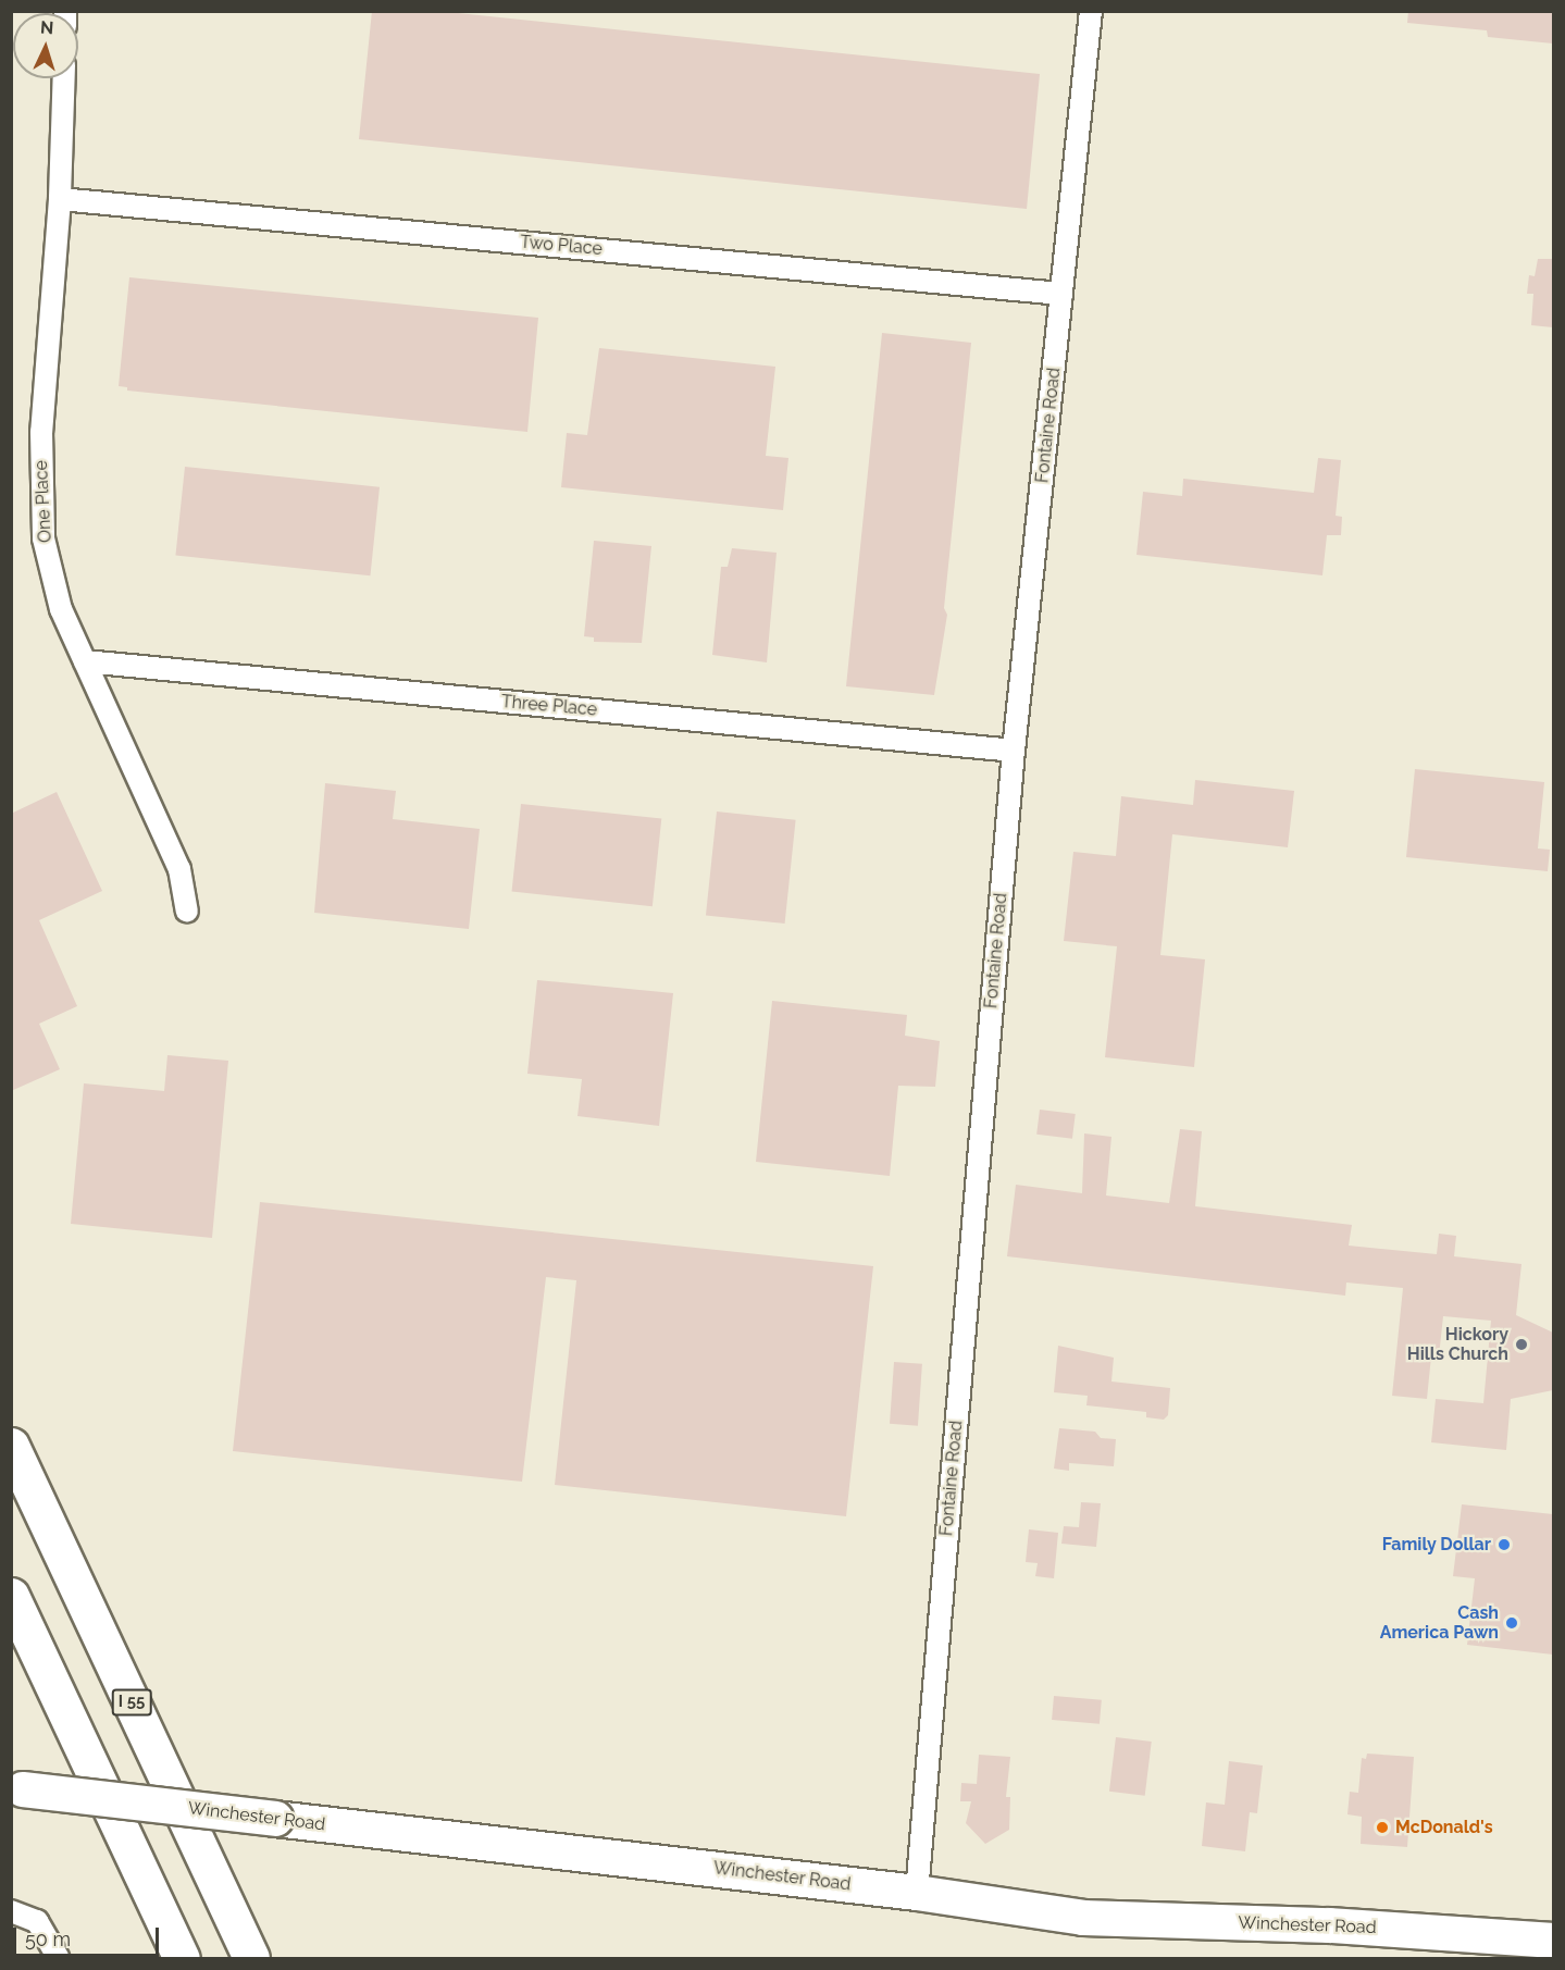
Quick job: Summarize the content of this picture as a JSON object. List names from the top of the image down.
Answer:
{
  "streets": {
    "highway": ["I 55"],
    "main road": ["Winchester Road"],
    "street": [
      "Two Place",
      "Fontaine Road",
      "One Place",
      "Three Place"
    ]
  },
  "crossings": [
    ["Two Place", "Fontaine Road"],
    ["Two Place", "One Place"],
    ["Fontaine Road", "Three Place"],
    ["Fontaine Road", "Winchester Road"],
    ["One Place", "Three Place"]
  ],
  "places": [
    "Hickory Hills Church",
    "Family Dollar",
    "Cash America Pawn",
    "McDonald's"
  ],
  "scale_bar": "50 m",
  "north": "top"
}
